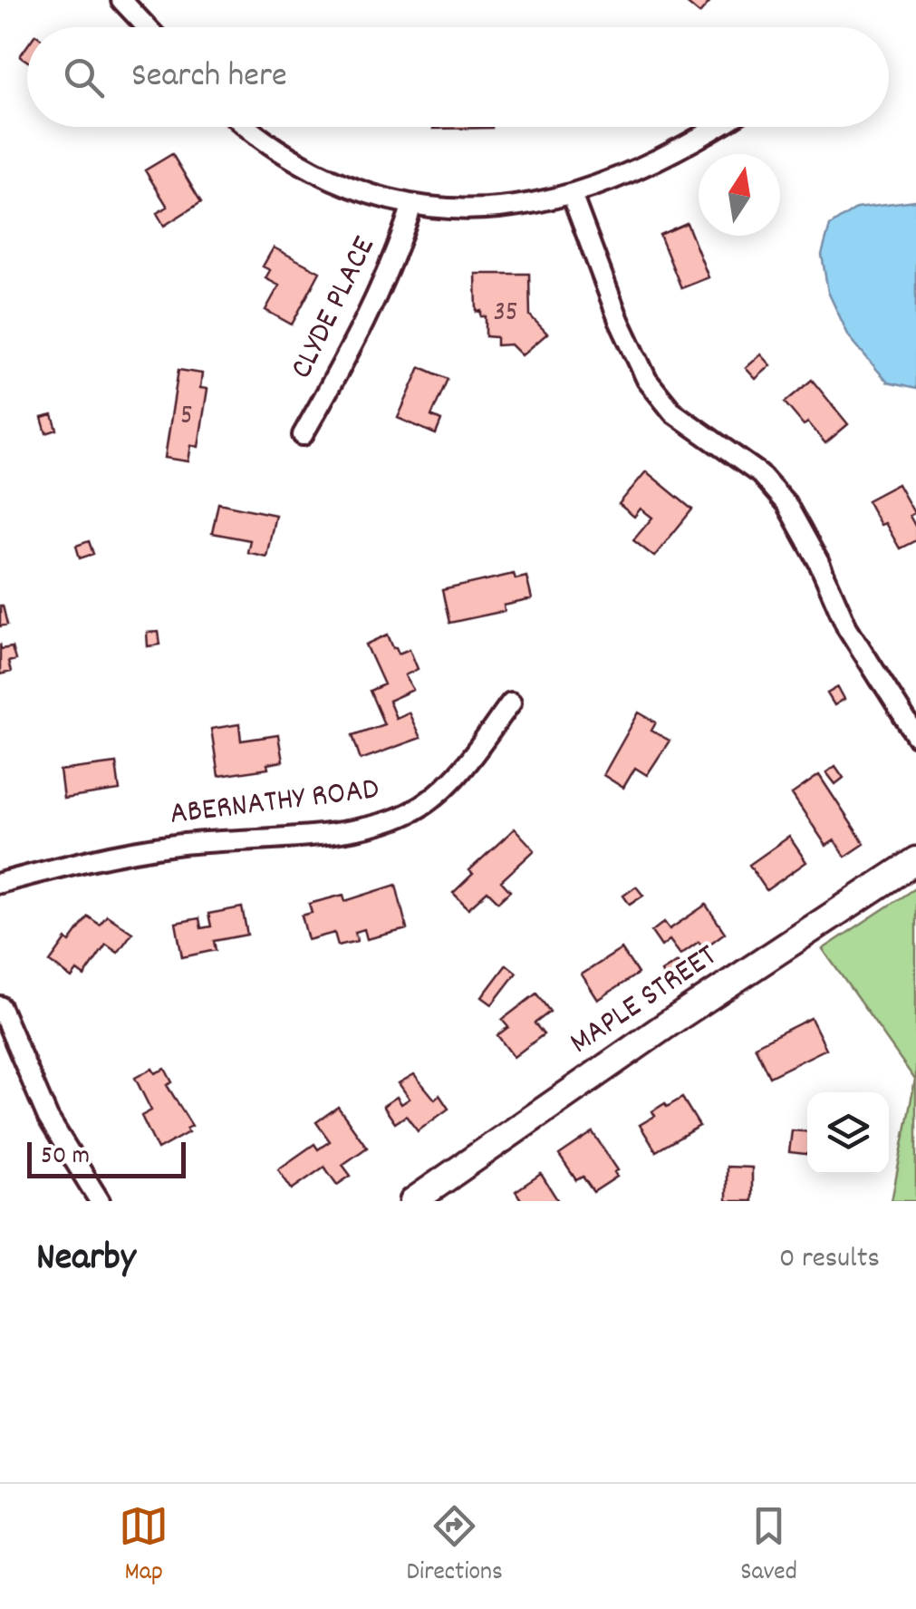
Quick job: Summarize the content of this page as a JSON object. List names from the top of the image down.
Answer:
{
  "streets": {
    "main road": ["MAPLE STREET"],
    "street": ["CLYDE PLACE", "ABERNATHY ROAD"]
  },
  "house_numbers": ["35", "5"],
  "scale_bar": "50 m",
  "north": "top",
  "page": {
    "search": "Search here",
    "scale": "50 m",
    "heading": ["Nearby", "0 results"],
    "nav": ["Map", "Directions", "Saved"]
  }
}
